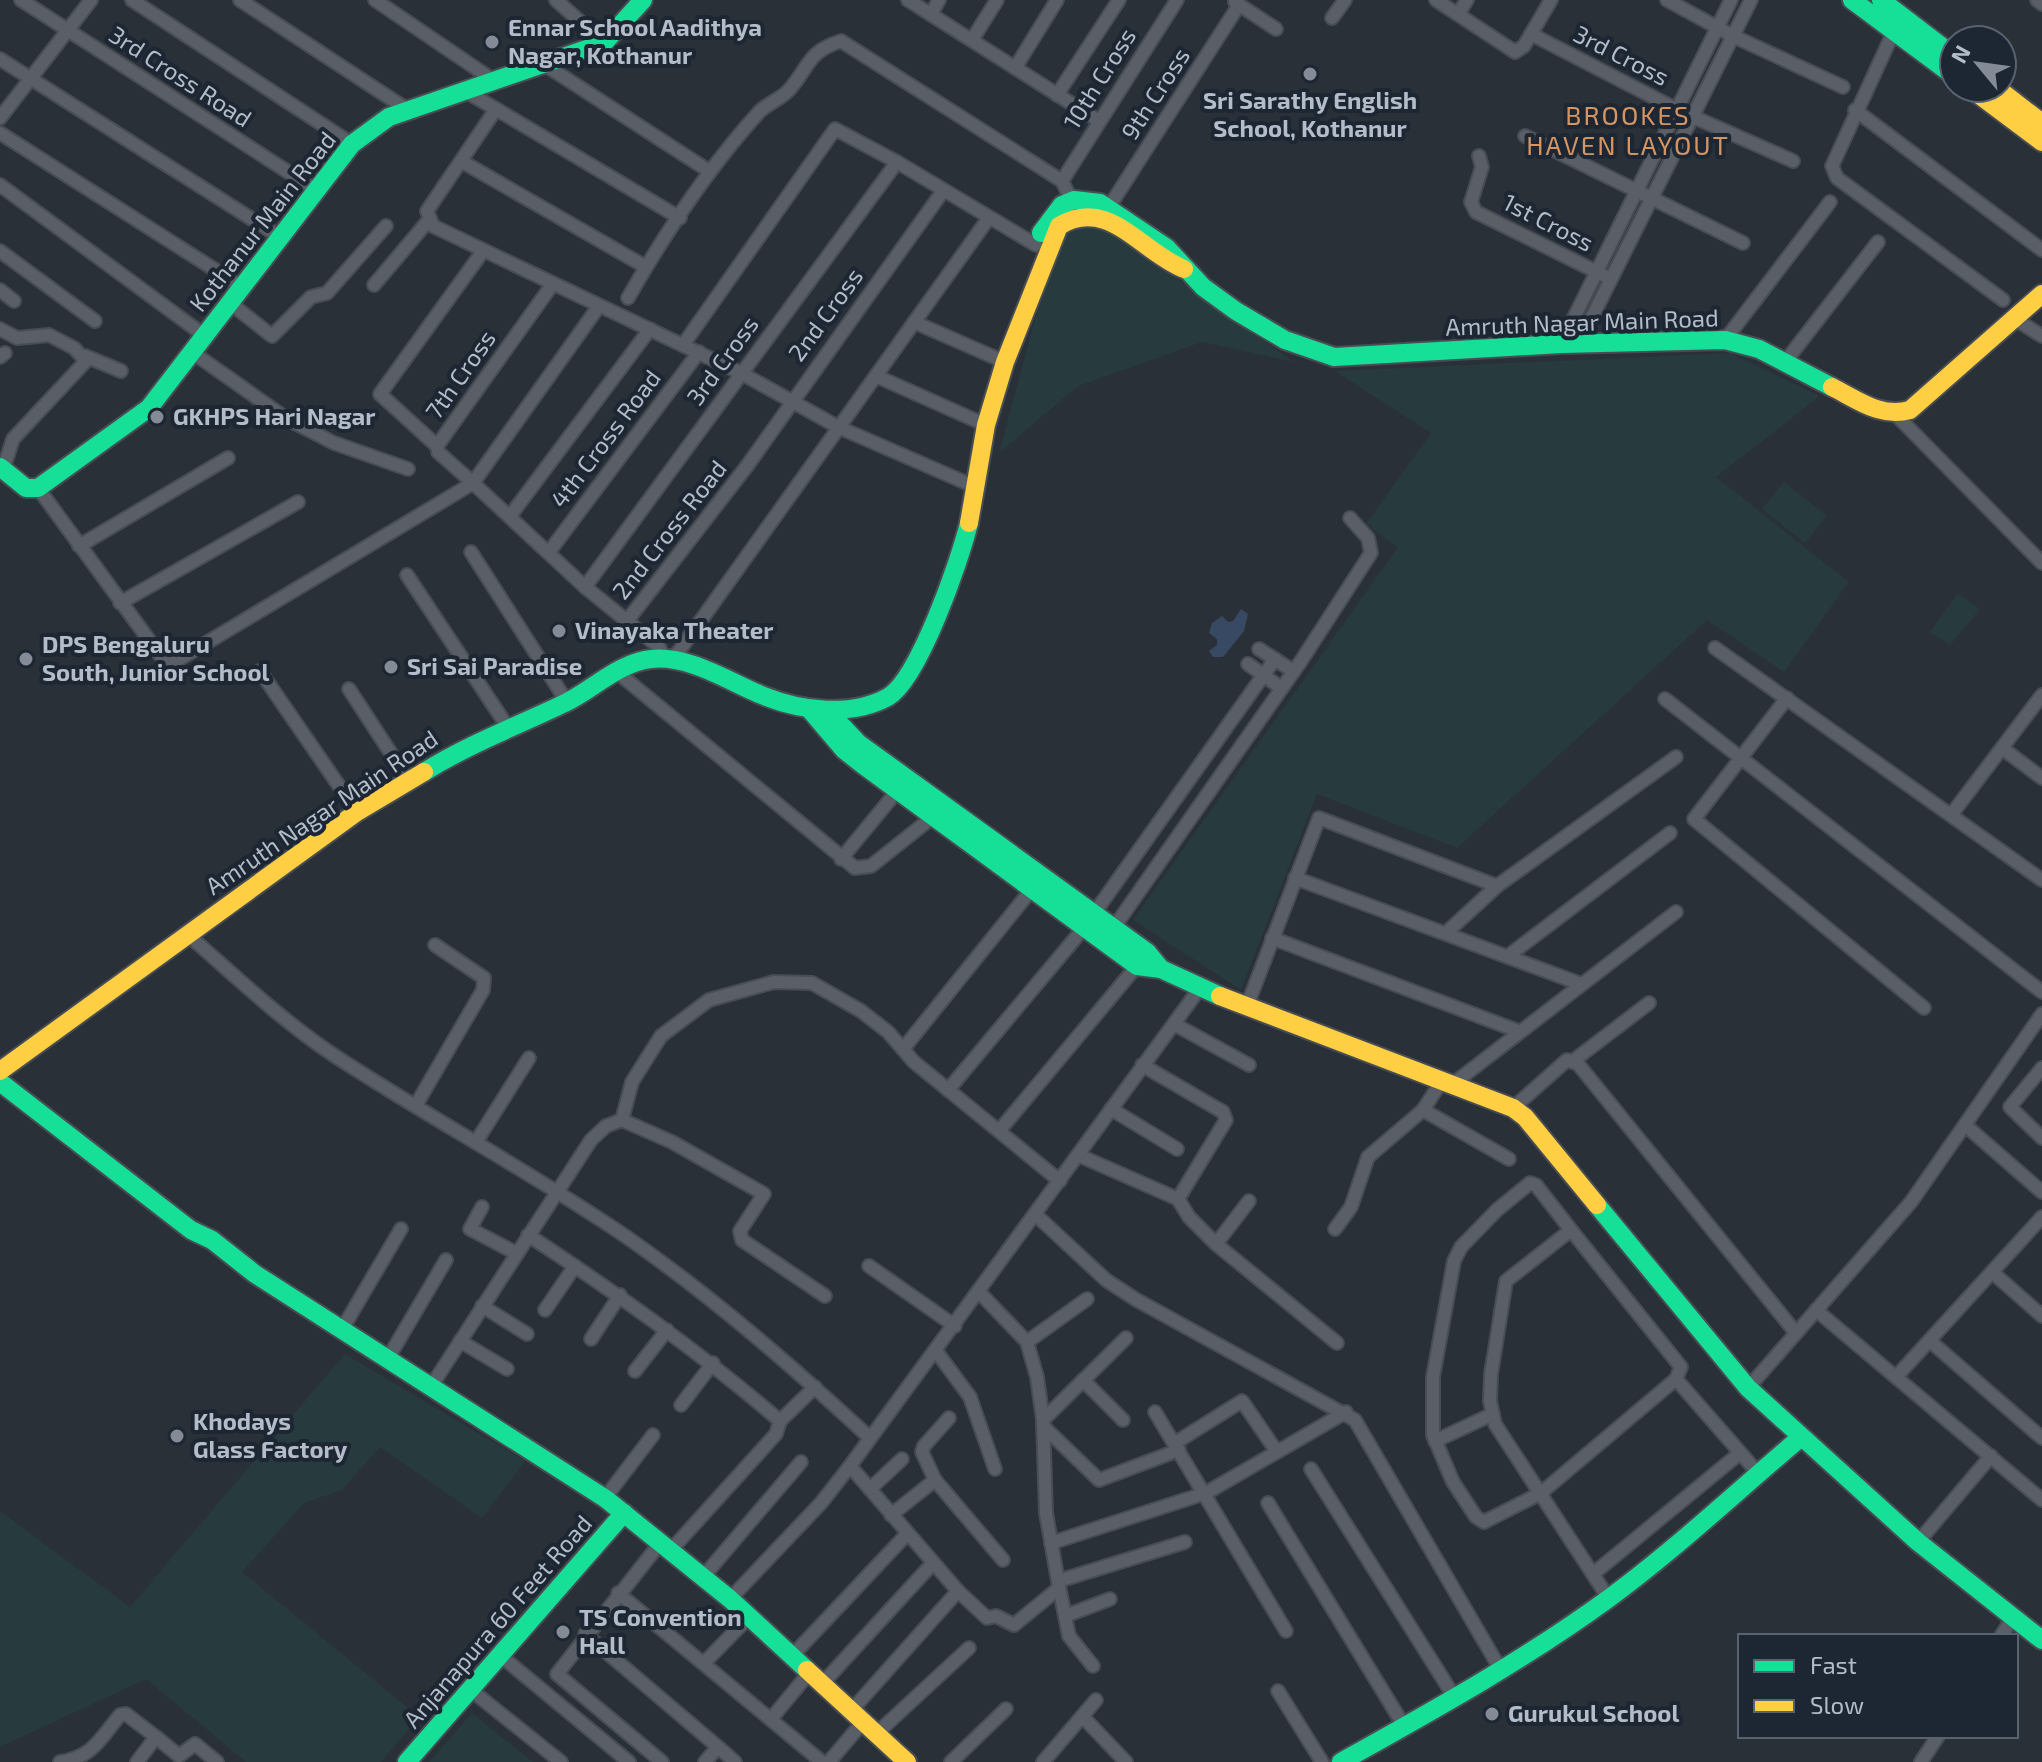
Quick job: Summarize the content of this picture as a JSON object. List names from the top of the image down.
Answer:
{
  "streets": {
    "street": [
      "3rd Cross",
      "3rd Cross Road",
      "10th Cross",
      "9th Cross",
      "Kothanur Main Road",
      "1st Cross",
      "2nd Cross",
      "Amruth Nagar Main Road",
      "7th Cross",
      "4th Cross Road",
      "2nd Cross Road",
      "Anjanapura 60 Feet Road"
    ]
  },
  "crossings": [
    ["3rd Cross", "7th Cross"],
    ["3rd Cross Road", "Kothanur Main Road"],
    ["9th Cross", "Amruth Nagar Main Road"],
    ["2nd Cross", "2nd Cross Road"],
    ["Amruth Nagar Main Road", "7th Cross"],
    ["7th Cross", "4th Cross Road"],
    ["7th Cross", "2nd Cross Road"]
  ],
  "districts": ["BROOKES HAVEN LAYOUT"],
  "places": [
    "Ennar School Aadithya Nagar, Kothanur",
    "Sri Sarathy English School, Kothanur",
    "GKHPS Hari Nagar",
    "Vinayaka Theater",
    "DPS Bengaluru South, Junior School",
    "Sri Sai Paradise",
    "Khodays Glass Factory",
    "TS Convention Hall",
    "Gurukul School"
  ],
  "legend": ["Fast", "Slow"],
  "north": "top left"
}
